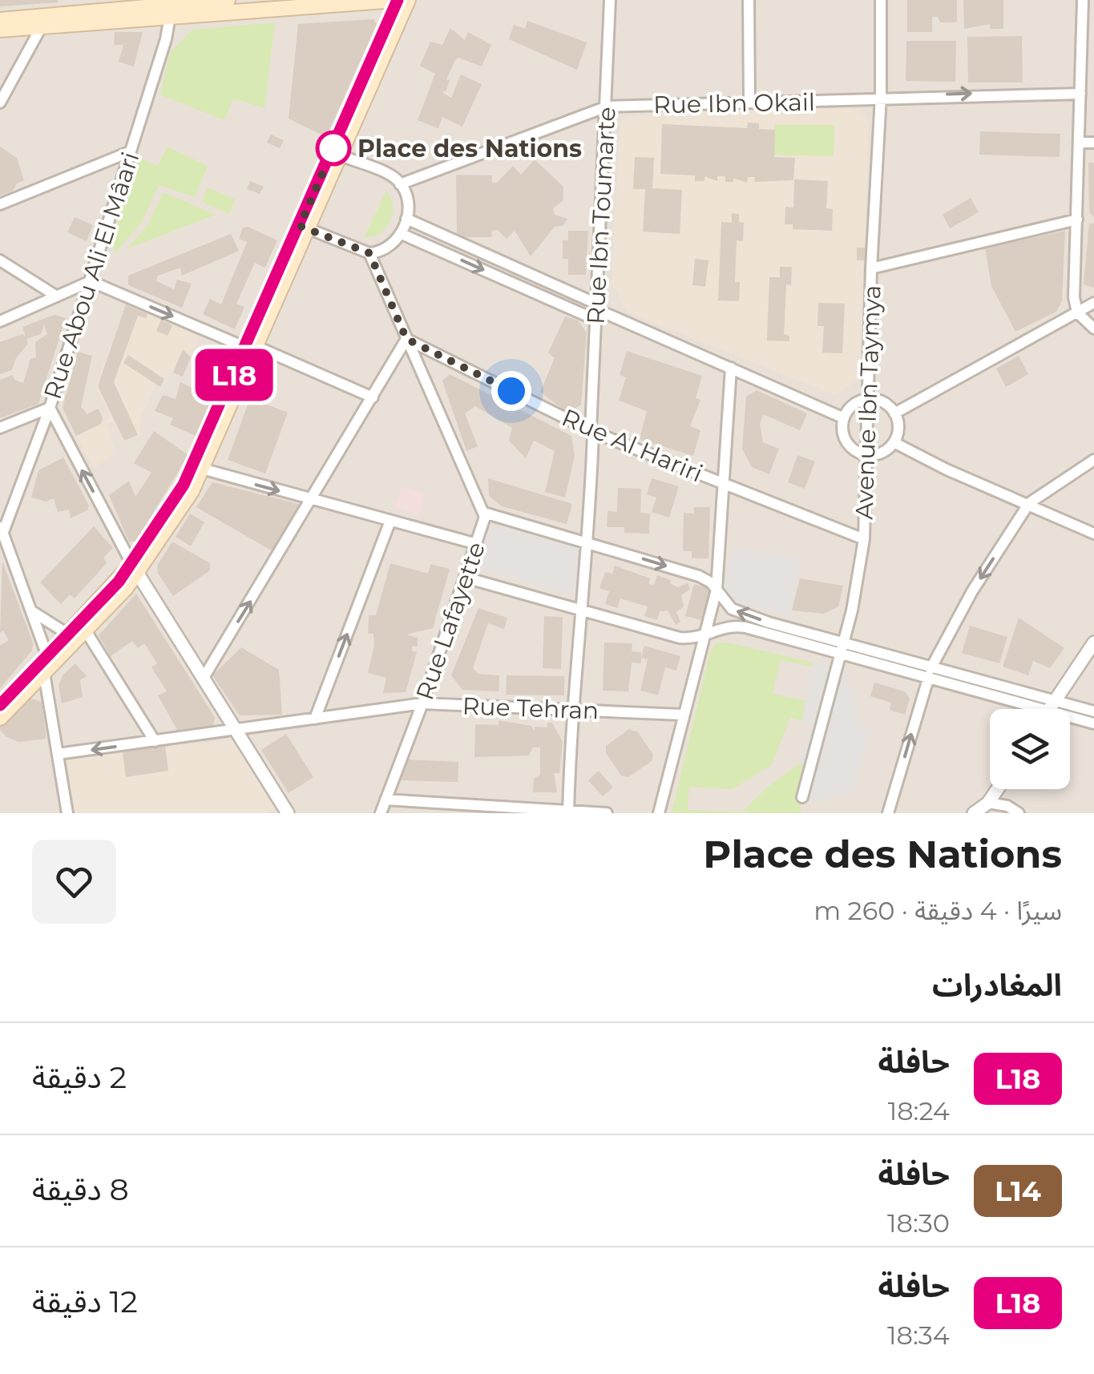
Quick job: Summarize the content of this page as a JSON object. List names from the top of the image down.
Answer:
{
  "streets": {
    "street": [
      "Rue Ibn Okail",
      "Rue Ibn Toumarte",
      "Rue Abou Ali El Mâari",
      "Avenue Ibn Taymya",
      "Rue Al Hariri",
      "Rue Lafayette",
      "Rue Tehran"
    ]
  },
  "crossings": [
    ["Rue Ibn Okail", "Rue Ibn Toumarte"],
    ["Rue Ibn Okail", "Avenue Ibn Taymya"],
    ["Rue Ibn Okail", "Rue Lafayette"],
    ["Rue Ibn Toumarte", "Rue Al Hariri"],
    ["Rue Ibn Toumarte", "Rue Tehran"],
    ["Avenue Ibn Taymya", "Rue Al Hariri"],
    ["Rue Al Hariri", "Rue Lafayette"],
    ["Rue Lafayette", "Rue Tehran"]
  ],
  "places": ["Place des Nations"],
  "lines": ["bus line L18"],
  "page": {
    "on_map": "L18",
    "heading": [
      ["Place des Nations", "سيرًا · 4 دقيقة · 260 m"],
      "المغادرات"
    ],
    "list": [
      {
        "mark": "L18",
        "name": "حافلة",
        "note": "18:24",
        "value": "2 دقيقة"
      },
      {
        "mark": "L14",
        "name": "حافلة",
        "note": "18:30",
        "value": "8 دقيقة"
      },
      {
        "mark": "L18",
        "name": "حافلة",
        "note": "18:34",
        "value": "12 دقيقة"
      }
    ]
  }
}
